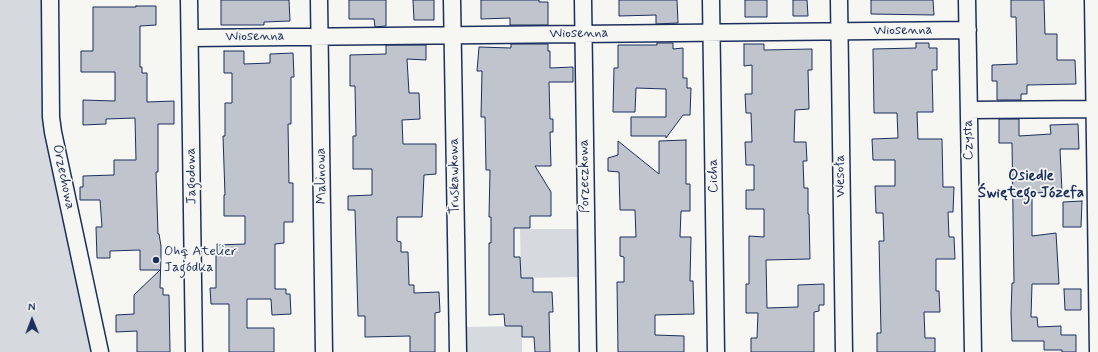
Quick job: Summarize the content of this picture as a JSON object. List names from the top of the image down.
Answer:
{
  "streets": {
    "street": [
      "Wiosenna",
      "Czysta",
      "Jagodowa",
      "Malinowa",
      "Truskawkowa",
      "Porzeczkowa",
      "Cicha",
      "Wesoła",
      "Orzechowa"
    ]
  },
  "crossings": [
    ["Wiosenna", "Czysta"],
    ["Wiosenna", "Jagodowa"],
    ["Wiosenna", "Malinowa"],
    ["Wiosenna", "Truskawkowa"],
    ["Wiosenna", "Porzeczkowa"],
    ["Wiosenna", "Cicha"],
    ["Wiosenna", "Wesoła"]
  ],
  "districts": ["Osiedle Świętego Józefa"],
  "places": ["Ohq Atelier Jagódka"],
  "north": "top"
}
